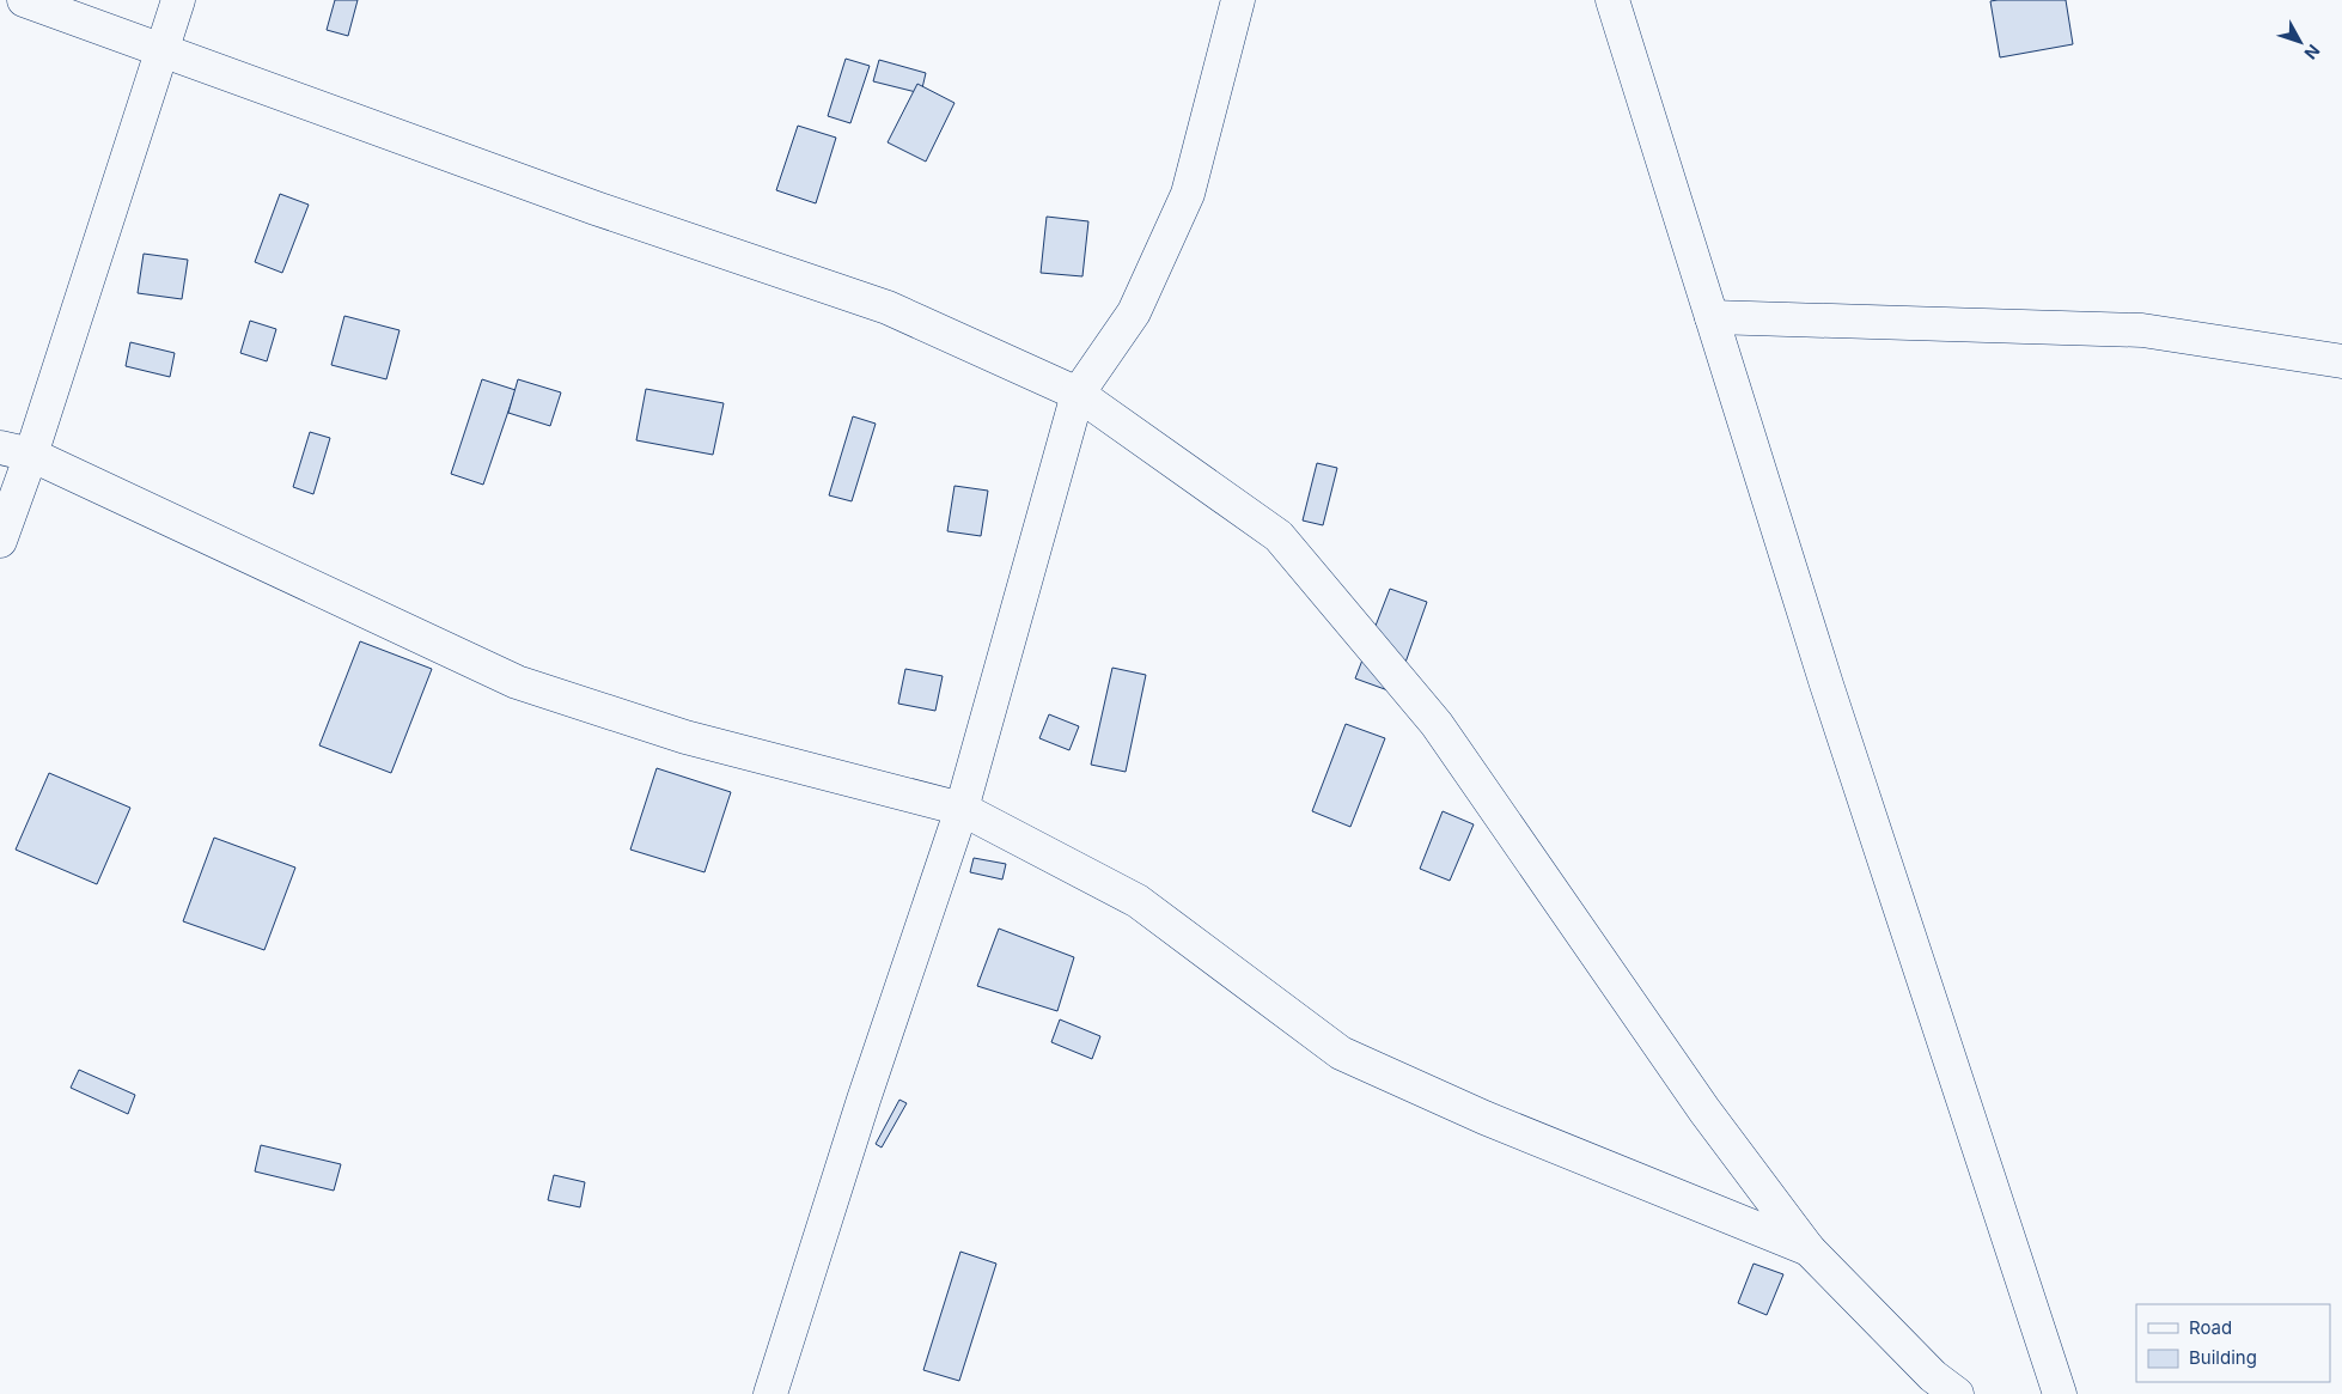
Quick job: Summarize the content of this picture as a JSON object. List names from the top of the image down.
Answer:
{
  "legend": ["Road", "Building"],
  "north": "bottom right"
}
